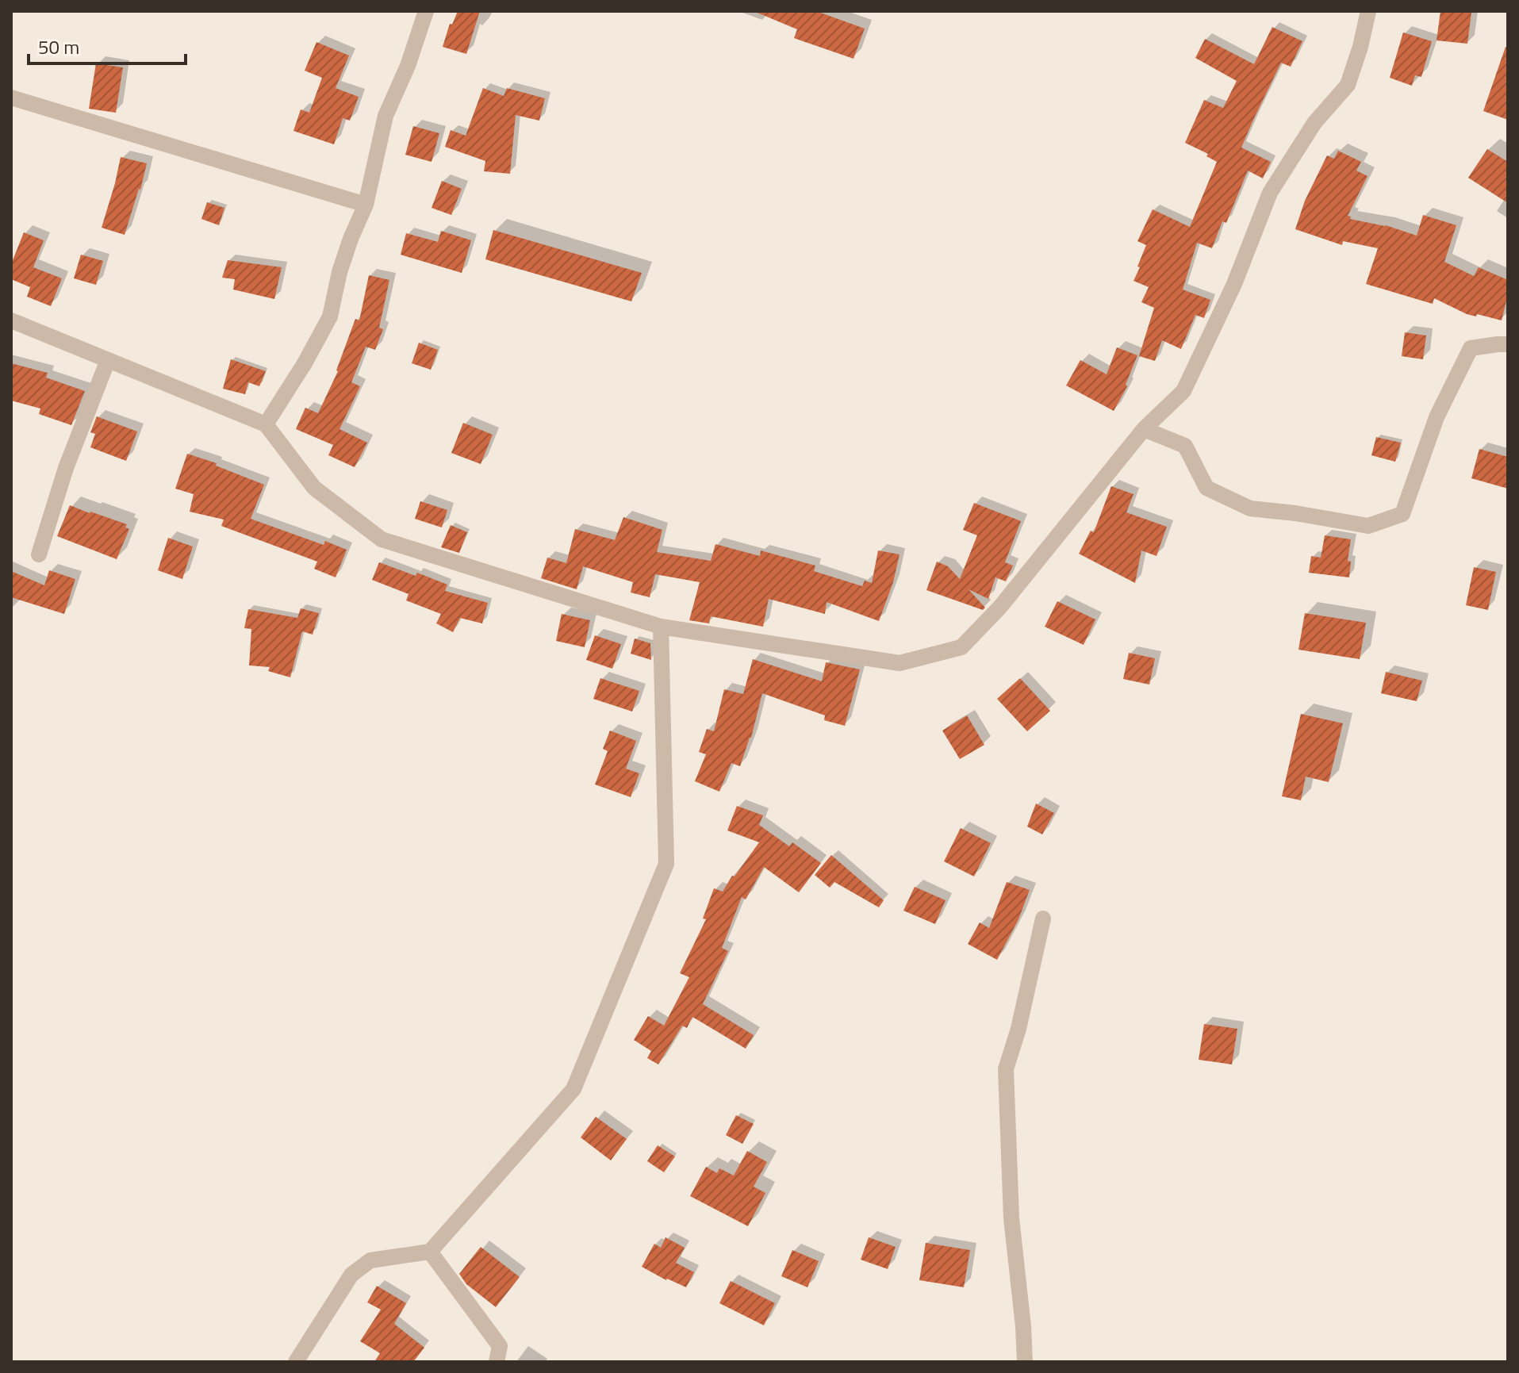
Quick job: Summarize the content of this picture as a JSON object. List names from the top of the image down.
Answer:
{
  "scale_bar": "50 m"
}
